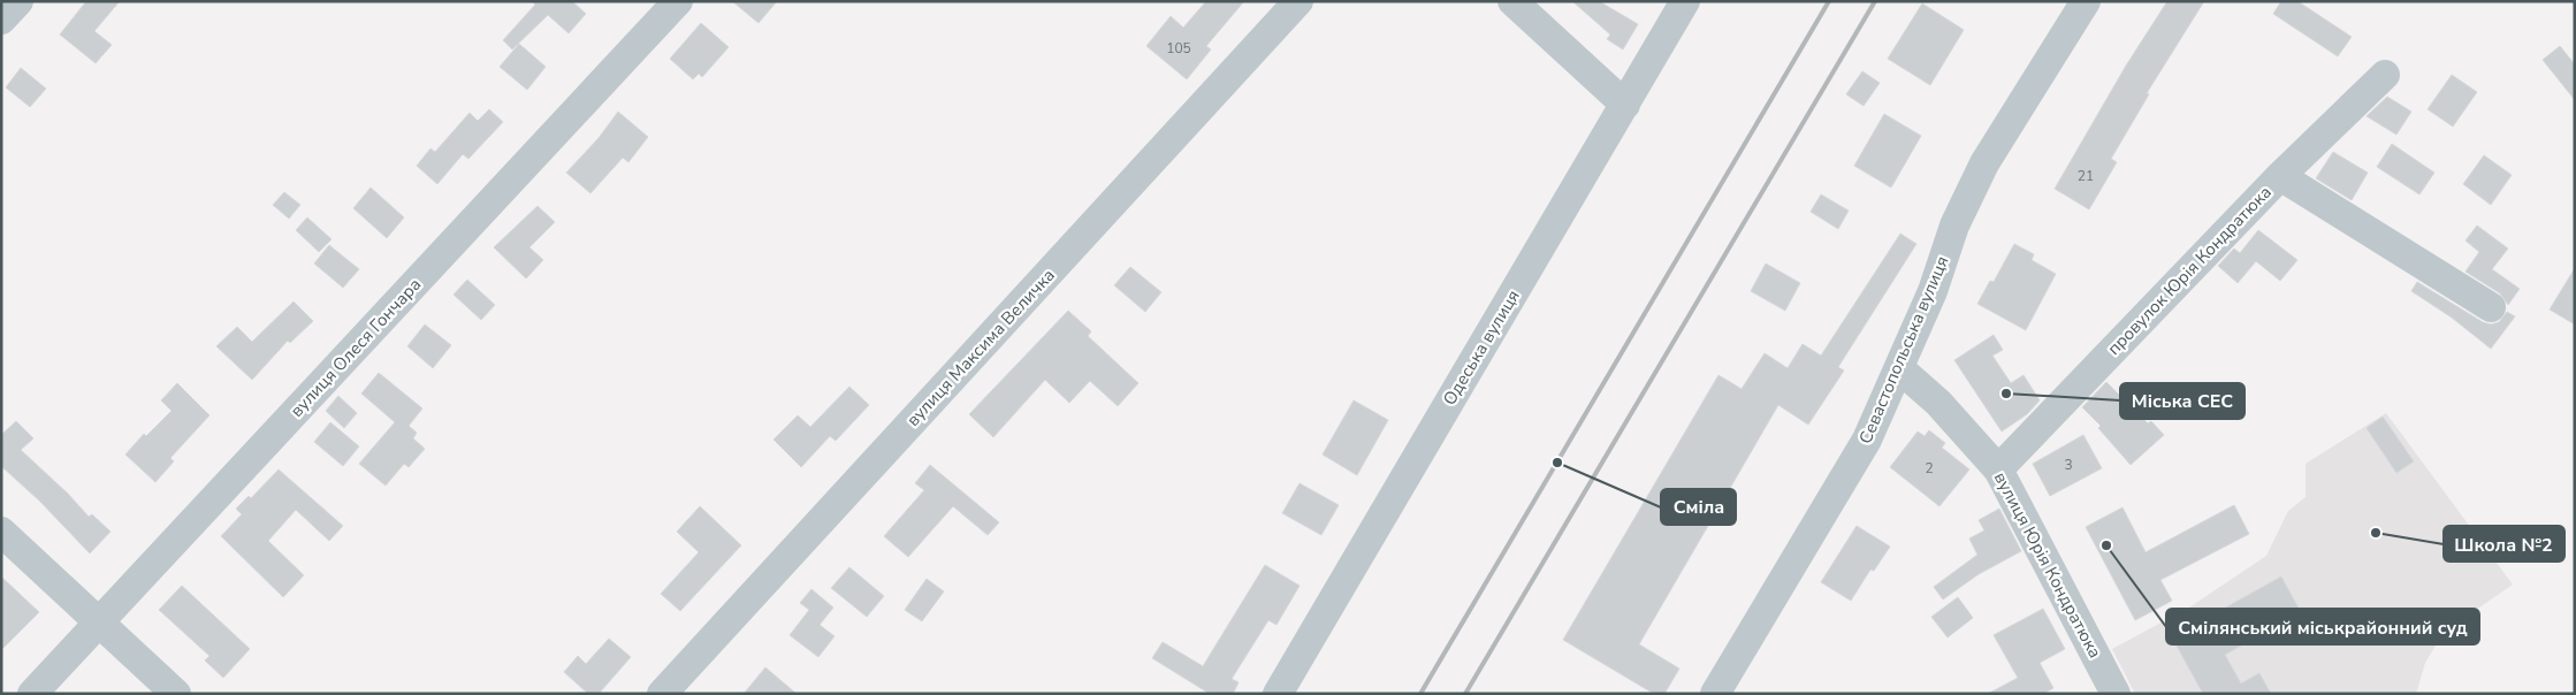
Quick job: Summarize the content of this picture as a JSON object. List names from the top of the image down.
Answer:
{
  "streets": {
    "street": [
      "провулок Юрія Кондратюка",
      "вулиця Олеся Гончара",
      "вулиця Максима Величка",
      "Одеська вулиця",
      "Севастопольська вулиця",
      "вулиця Юрія Кондратюка"
    ]
  },
  "crossings": [
    ["провулок Юрія Кондратюка", "вулиця Юрія Кондратюка"],
    ["Севастопольська вулиця", "вулиця Юрія Кондратюка"]
  ],
  "places": [
    "Міська СЕС",
    "Сміла",
    "Школа №2",
    "Смілянський міськрайонний суд"
  ],
  "house_numbers": [
    "105",
    "21",
    "3",
    "2"
  ]
}
